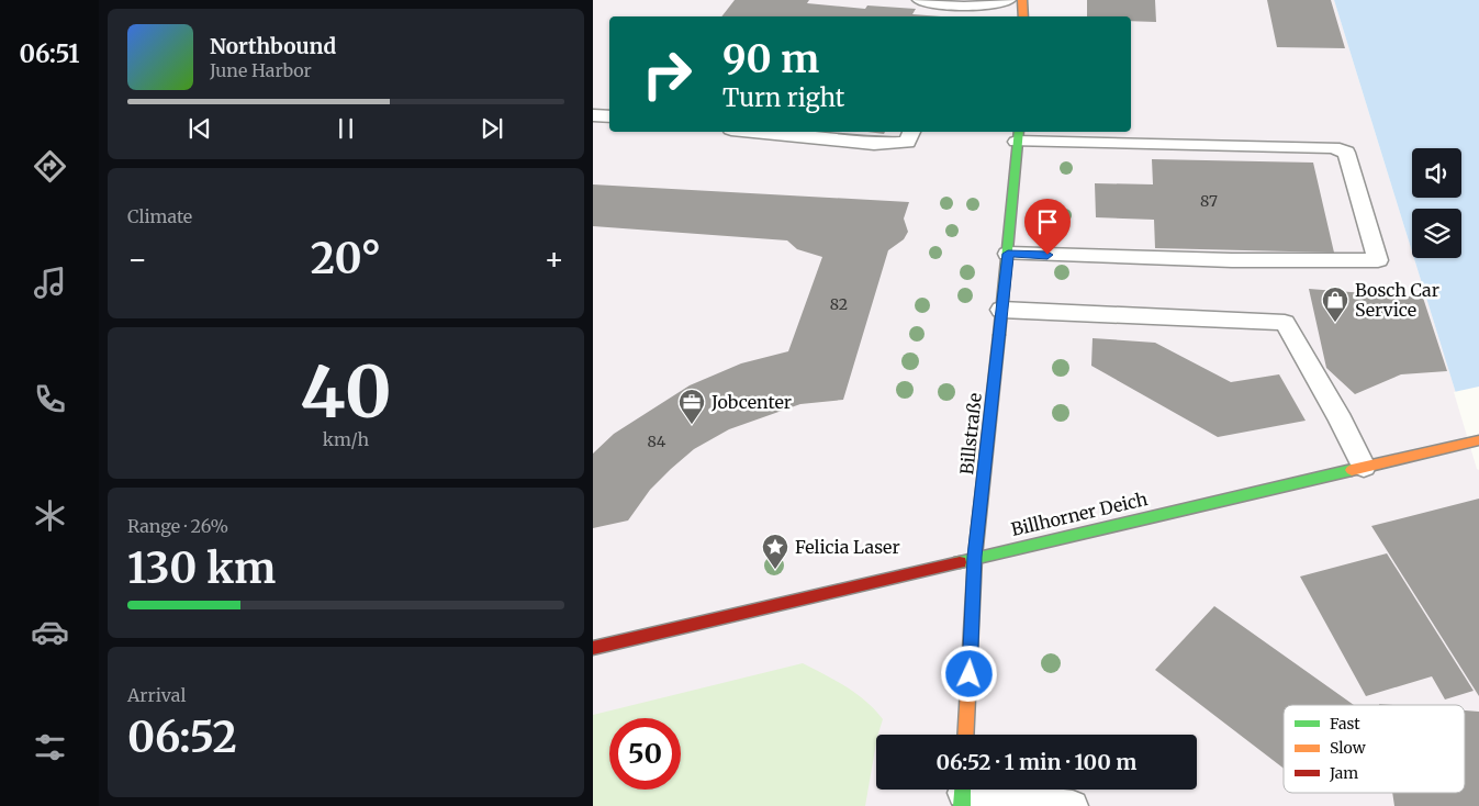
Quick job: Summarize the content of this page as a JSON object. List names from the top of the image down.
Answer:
{
  "streets": {
    "main road": ["Billstraße", "Billhorner Deich"]
  },
  "crossings": [
    ["Billstraße", "Billhorner Deich"]
  ],
  "places": {
    "shop": ["Bosch Car Service"],
    "office": ["Jobcenter"],
    "place": ["Felicia Laser"]
  },
  "house_numbers": ["87", "82", "84"],
  "legend": ["Fast", "Slow", "Jam"],
  "page": {
    "tabs": "06:51",
    "turn": ["90 m", "Turn right"],
    "song": ["Northbound", "June Harbor"],
    "tile": [
      "Climate",
      ["40", "km/h"],
      ["Range · 26%", "130 km"],
      ["Arrival", "06:52"]
    ],
    "heat": ["−", "20°", "+"],
    "limit": "50",
    "trip": "06:52 · 1 min · 100 m"
  }
}
